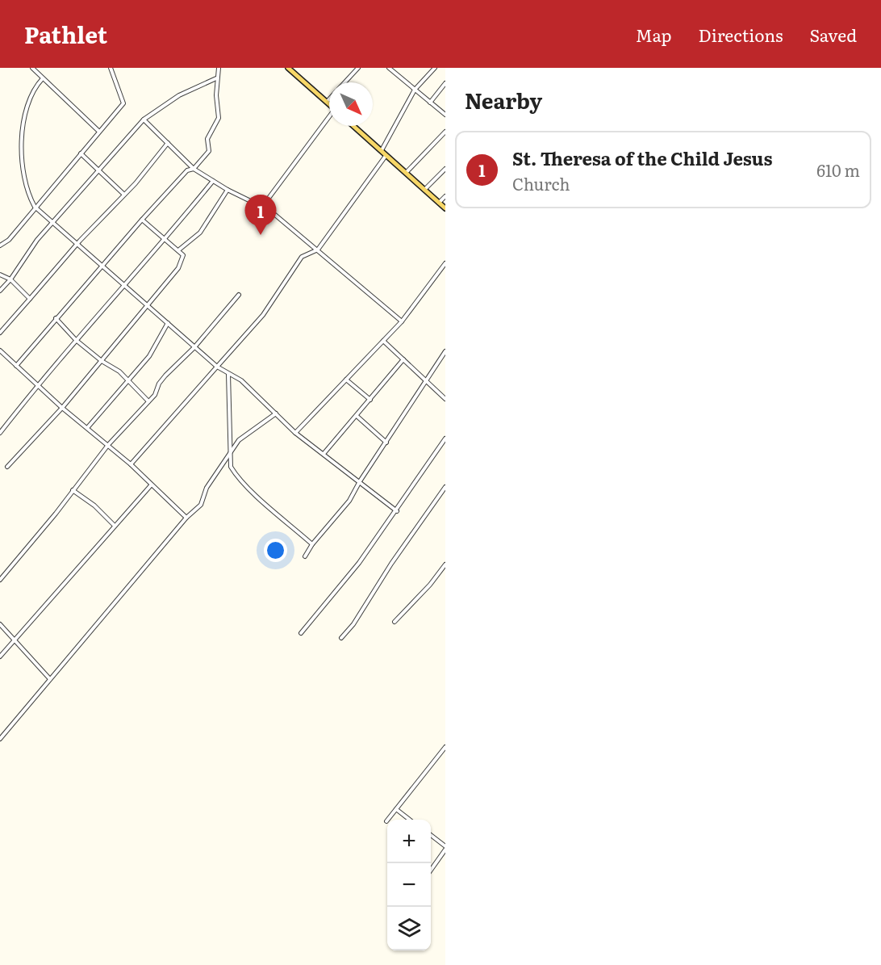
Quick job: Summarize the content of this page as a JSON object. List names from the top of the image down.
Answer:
{
  "north": "bottom right",
  "page": {
    "header": "Pathlet",
    "nav": ["Map", "Directions", "Saved"],
    "heading": "Nearby",
    "list": [
      {
        "mark": "1",
        "name": "St. Theresa of the Child Jesus",
        "note": "Church",
        "value": "610 m"
      }
    ],
    "pins": "1",
    "map_buttons": ["+", "−"]
  }
}
